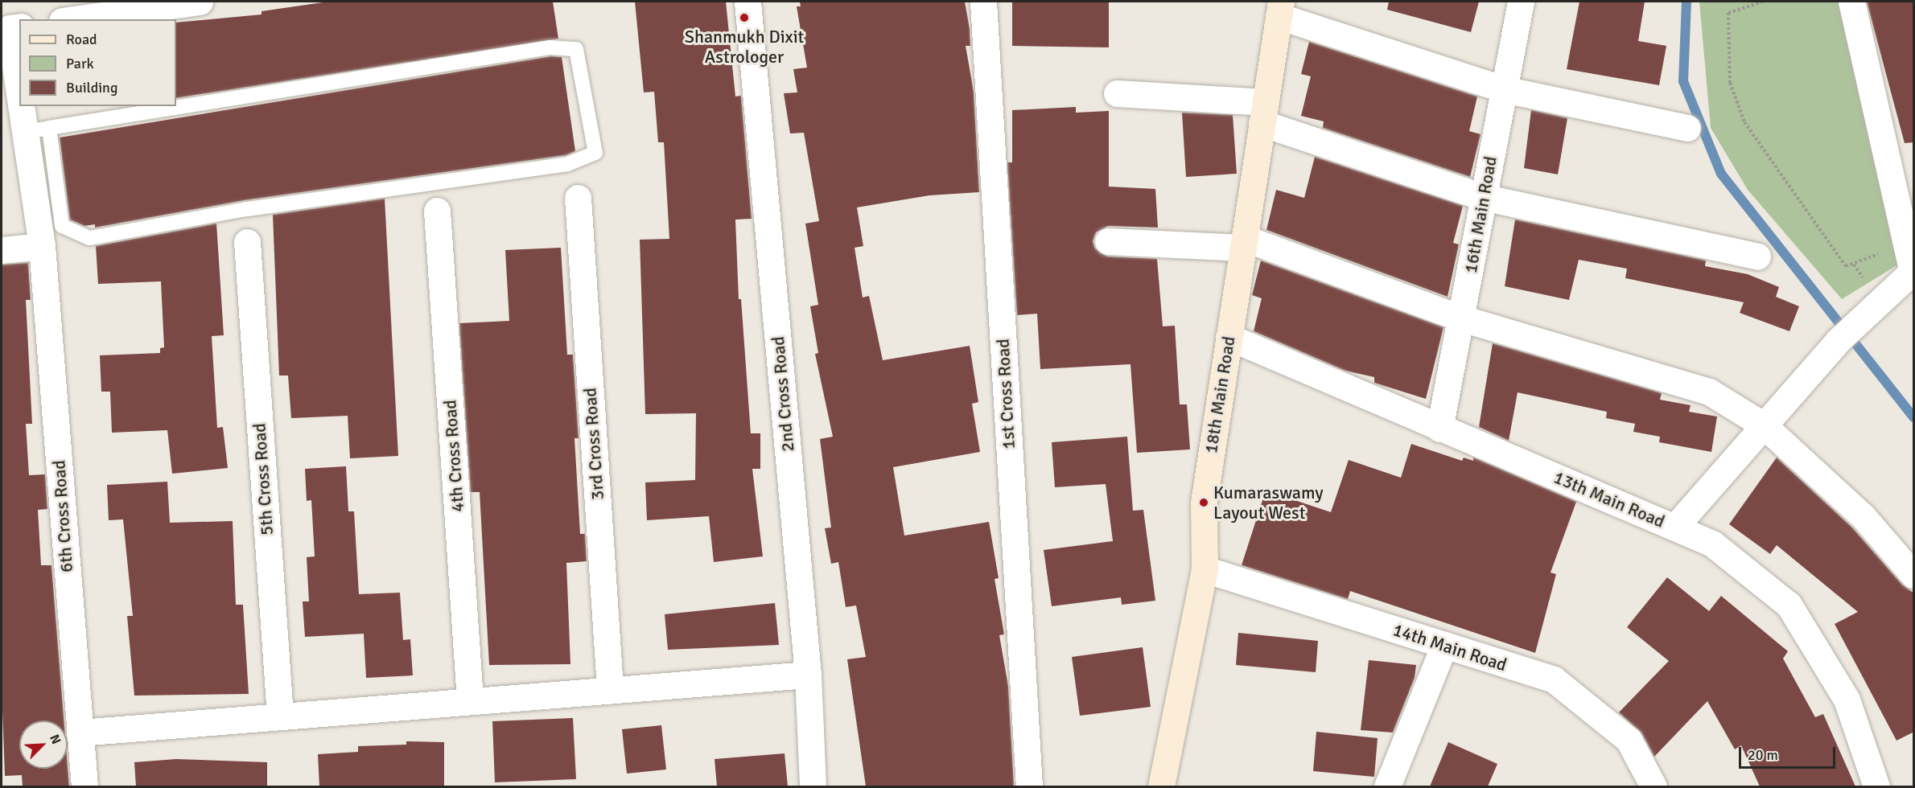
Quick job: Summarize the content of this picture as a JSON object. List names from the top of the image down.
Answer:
{
  "streets": {
    "street": [
      "16th Main Road",
      "2nd Cross Road",
      "1st Cross Road",
      "18th Main Road",
      "3rd Cross Road",
      "4th Cross Road",
      "5th Cross Road",
      "13th Main Road",
      "6th Cross Road",
      "14th Main Road"
    ]
  },
  "crossings": [
    ["16th Main Road", "13th Main Road"],
    ["18th Main Road", "13th Main Road"],
    ["18th Main Road", "14th Main Road"]
  ],
  "places": ["Shanmukh Dixit Astrologer", "Kumaraswamy Layout West"],
  "legend": ["Road", "Park", "Building"],
  "scale_bar": "20 m",
  "north": "top right"
}
